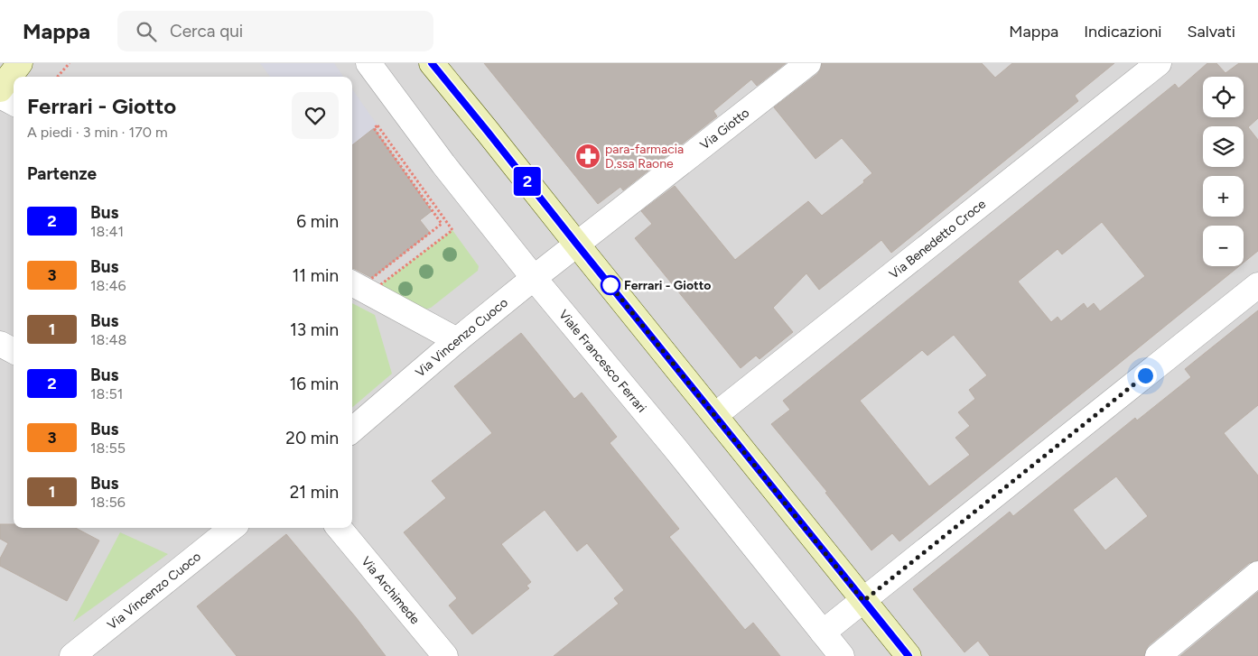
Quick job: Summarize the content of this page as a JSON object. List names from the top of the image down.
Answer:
{
  "streets": {
    "street": [
      "Via Giotto",
      "Via Benedetto Croce",
      "Via Vincenzo Cuoco",
      "Viale Francesco Ferrari",
      "Via Archimede"
    ]
  },
  "crossings": [
    ["Via Giotto", "Via Vincenzo Cuoco"],
    ["Via Vincenzo Cuoco", "Viale Francesco Ferrari"]
  ],
  "places": {
    "pharmacy": ["para-farmacia D.ssa Raone"],
    "other": ["Ferrari - Giotto"]
  },
  "lines": ["bus line 2"],
  "page": {
    "header": "Mappa",
    "search": "Cerca qui",
    "nav": ["Mappa", "Indicazioni", "Salvati"],
    "on_map": "2",
    "map_buttons": ["+", "−"],
    "heading": [
      ["Ferrari - Giotto", "A piedi · 3 min · 170 m"],
      "Partenze"
    ],
    "list": [
      {
        "mark": "2",
        "name": "Bus",
        "note": "18:41",
        "value": "6 min"
      },
      {
        "mark": "3",
        "name": "Bus",
        "note": "18:46",
        "value": "11 min"
      },
      {
        "mark": "1",
        "name": "Bus",
        "note": "18:48",
        "value": "13 min"
      },
      {
        "mark": "2",
        "name": "Bus",
        "note": "18:51",
        "value": "16 min"
      },
      {
        "mark": "3",
        "name": "Bus",
        "note": "18:55",
        "value": "20 min"
      },
      {
        "mark": "1",
        "name": "Bus",
        "note": "18:56",
        "value": "21 min"
      }
    ]
  }
}
